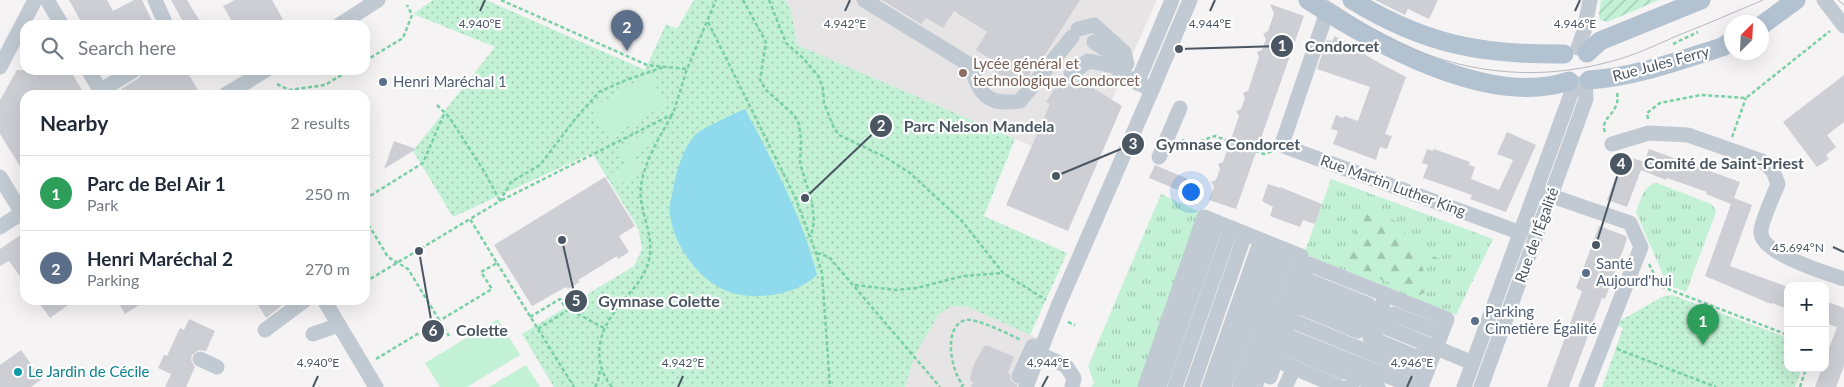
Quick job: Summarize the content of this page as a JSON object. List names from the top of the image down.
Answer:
{
  "streets": {
    "main road": ["Rue Jules Ferry"],
    "street": ["Rue Martin Luther King", "Rue de l'Égalité"]
  },
  "crossings": [
    ["Rue Jules Ferry", "Rue de l'Égalité"],
    ["Rue Martin Luther King", "Rue de l'Égalité"]
  ],
  "places": [
    "Condorcet",
    "Lycée général et technologique Condorcet",
    "Henri Maréchal 1",
    "Gymnase Condorcet",
    "Parc Nelson Mandela",
    "Gymnase Colette",
    "Comité de Saint-Priest",
    "Colette",
    "Santé Aujourd'hui",
    "Parking Cimetière Égalité",
    "Le Jardin de Cécile"
  ],
  "north": "top right",
  "page": {
    "pins": ["2", "1"],
    "search": "Search here",
    "heading": ["Nearby", "2 results"],
    "list": [
      {
        "mark": "1",
        "name": "Parc de Bel Air 1",
        "note": "Park",
        "value": "250 m"
      },
      {
        "mark": "2",
        "name": "Henri Maréchal 2",
        "note": "Parking",
        "value": "270 m"
      }
    ],
    "map_buttons": ["+", "−"]
  },
  "coordinates": [
    "4.940°E",
    "4.942°E",
    "4.944°E",
    "4.946°E",
    "45.694°N"
  ]
}
